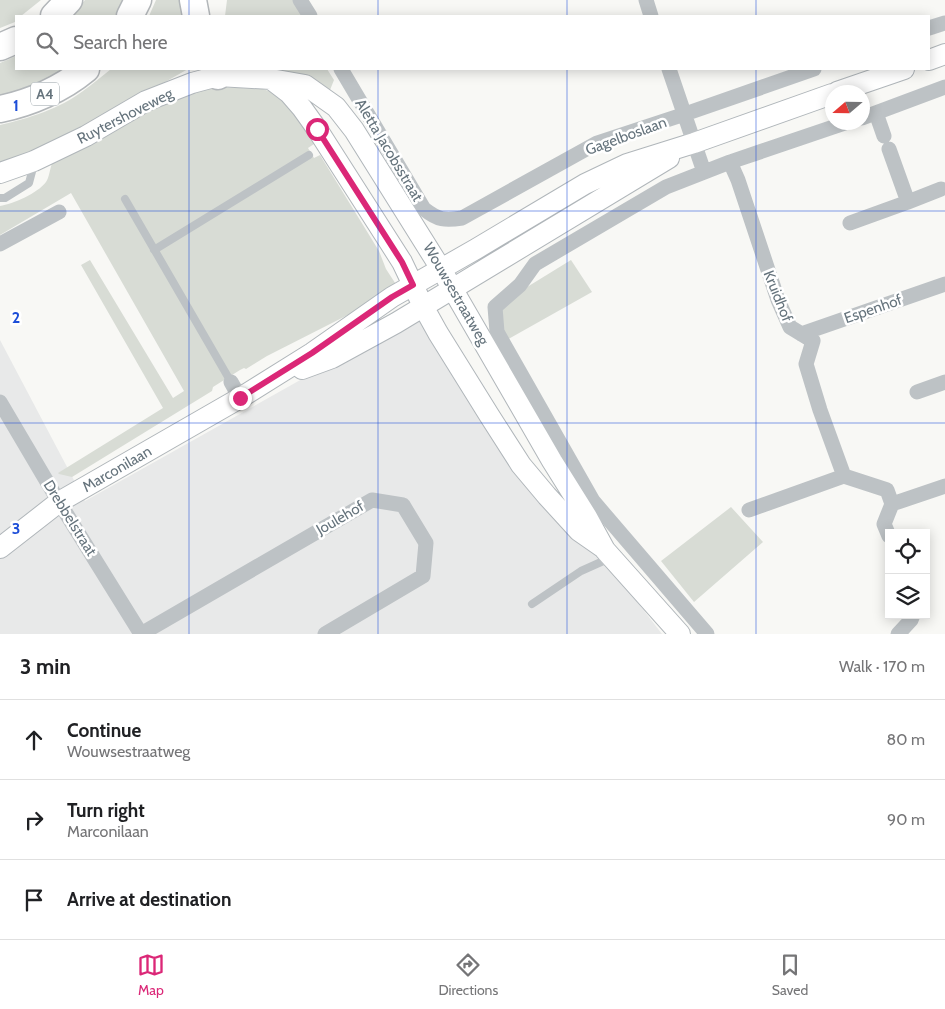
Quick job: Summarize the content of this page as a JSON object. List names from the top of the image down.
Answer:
{
  "streets": {
    "highway": ["A4"],
    "street": [
      "Ruytershoveweg",
      "Gagelboslaan",
      "Aletta Jacobsstraat",
      "Wouwsestraatweg",
      "Kruidhof",
      "Espenhof",
      "Marconilaan",
      "Drebbelstraat",
      "Joulehof"
    ]
  },
  "crossings": [
    ["Ruytershoveweg", "Wouwsestraatweg"],
    ["Gagelboslaan", "Aletta Jacobsstraat"],
    ["Gagelboslaan", "Wouwsestraatweg"],
    ["Gagelboslaan", "Marconilaan"],
    ["Wouwsestraatweg", "Marconilaan"],
    ["Kruidhof", "Espenhof"],
    ["Marconilaan", "Drebbelstraat"],
    ["Drebbelstraat", "Joulehof"]
  ],
  "north": "left",
  "page": {
    "search": "Search here",
    "heading": ["3 min", "Walk · 170 m"],
    "list": [
      ["Continue", "Wouwsestraatweg", "80 m"],
      ["Turn right", "Marconilaan", "90 m"],
      "Arrive at destination"
    ],
    "nav": ["Map", "Directions", "Saved"]
  },
  "grid": {
    "rows": ["1", "2", "3"]
  }
}
